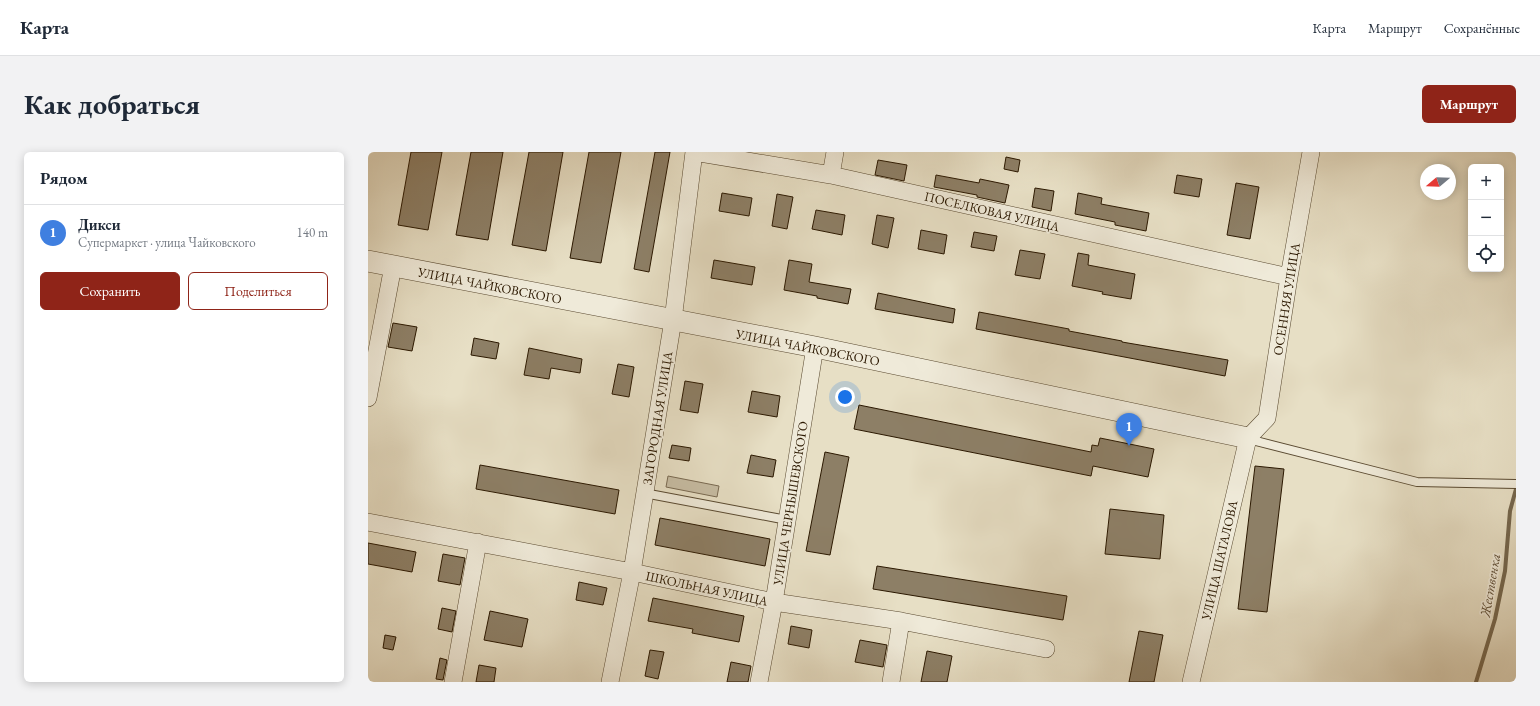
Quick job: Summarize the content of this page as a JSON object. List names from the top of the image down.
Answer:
{
  "streets": {
    "street": [
      "ПОСЕЛКОВАЯ УЛИЦА",
      "УЛИЦА ЧАЙКОВСКОГО",
      "ОСЕННЯЯ УЛИЦА",
      "ЗАГОРОДНАЯ УЛИЦА",
      "УЛИЦА ЧЕРНЫШЕВСКОГО",
      "УЛИЦА ШАТАЛОВА",
      "ШКОЛЬНАЯ УЛИЦА"
    ]
  },
  "crossings": [
    ["ПОСЕЛКОВАЯ УЛИЦА", "ОСЕННЯЯ УЛИЦА"],
    ["ПОСЕЛКОВАЯ УЛИЦА", "ЗАГОРОДНАЯ УЛИЦА"],
    ["УЛИЦА ЧАЙКОВСКОГО", "ОСЕННЯЯ УЛИЦА"],
    ["УЛИЦА ЧАЙКОВСКОГО", "ЗАГОРОДНАЯ УЛИЦА"],
    ["УЛИЦА ЧАЙКОВСКОГО", "УЛИЦА ЧЕРНЫШЕВСКОГО"],
    ["УЛИЦА ЧАЙКОВСКОГО", "УЛИЦА ШАТАЛОВА"],
    ["ОСЕННЯЯ УЛИЦА", "УЛИЦА ШАТАЛОВА"],
    ["ЗАГОРОДНАЯ УЛИЦА", "ШКОЛЬНАЯ УЛИЦА"],
    ["УЛИЦА ЧЕРНЫШЕВСКОГО", "ШКОЛЬНАЯ УЛИЦА"]
  ],
  "water": ["Жественка"],
  "north": "left",
  "page": {
    "header": "Карта",
    "nav": ["Карта", "Маршрут", "Сохранённые"],
    "buttons": [
      "Маршрут",
      ["Сохранить", "Поделиться"]
    ],
    "title": "Как добраться",
    "heading": "Рядом",
    "map_buttons": ["+", "−"],
    "list": [
      {
        "mark": "1",
        "name": "Дикси",
        "note": "Супермаркет · улица Чайковского",
        "value": "140 m"
      }
    ],
    "pins": "1"
  }
}
